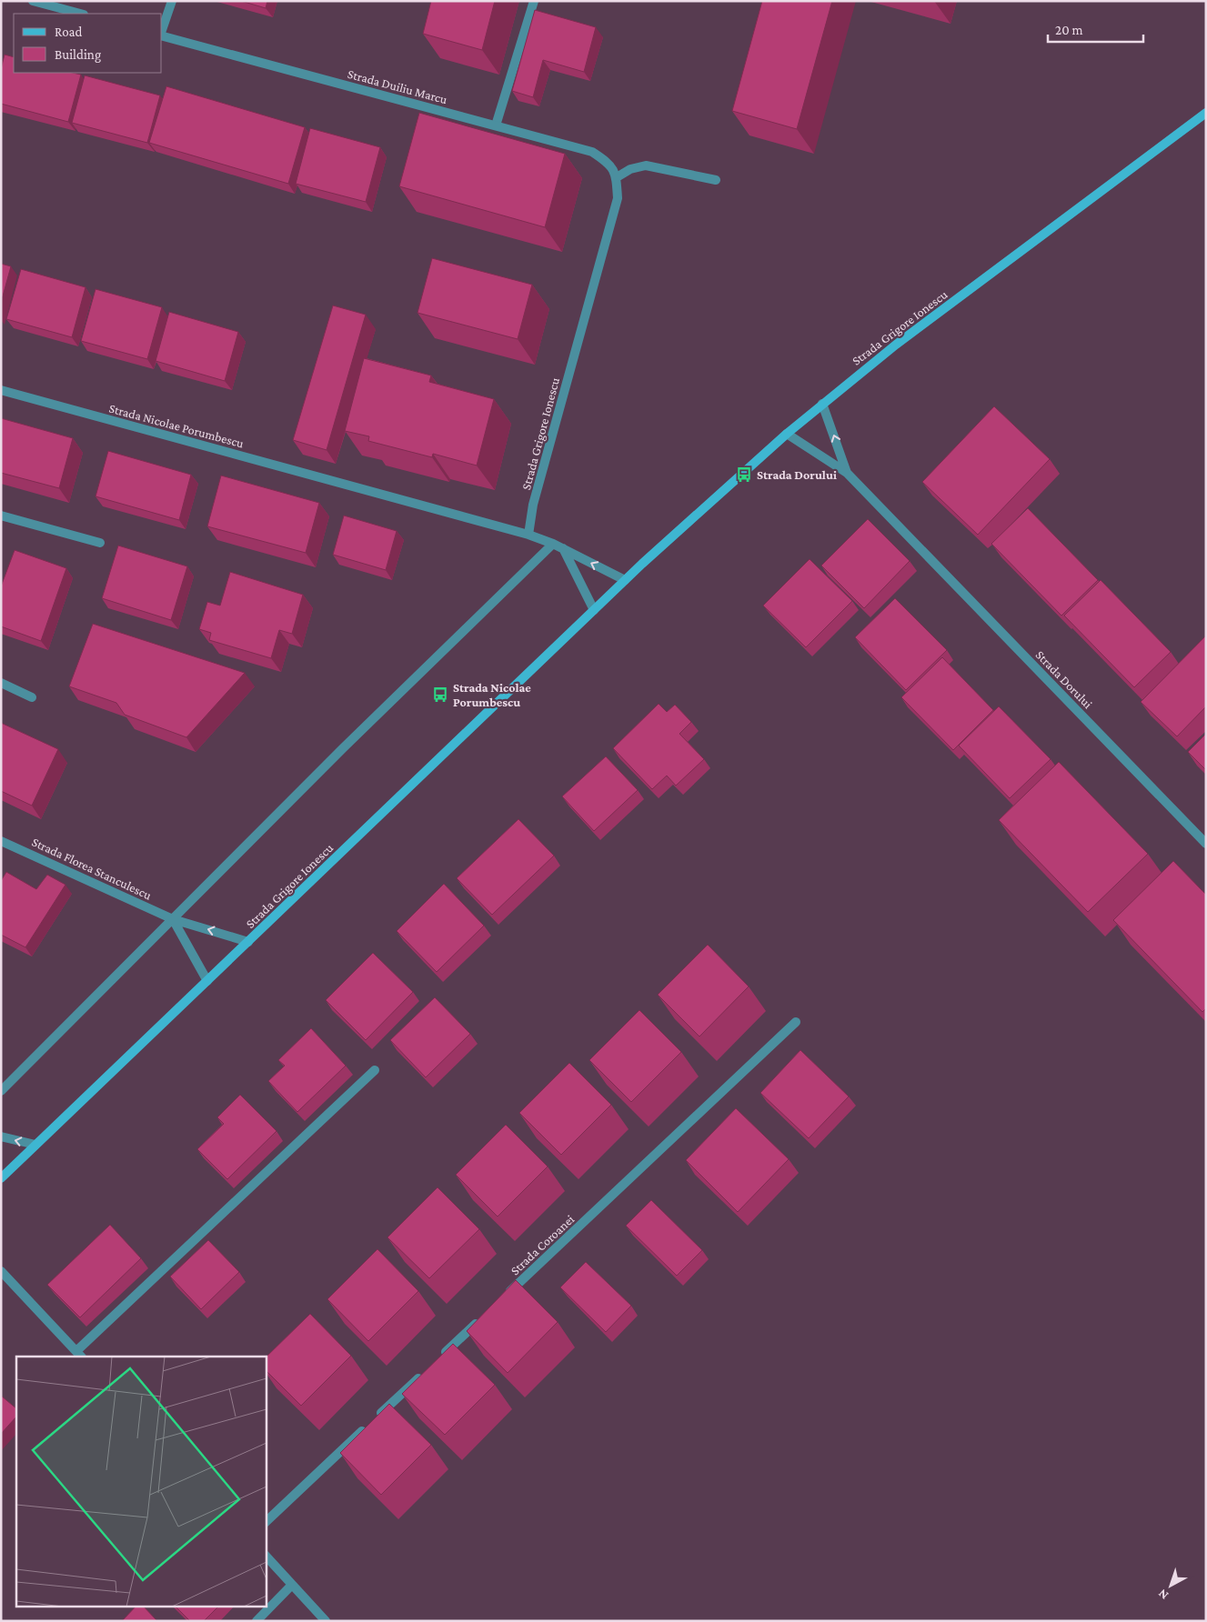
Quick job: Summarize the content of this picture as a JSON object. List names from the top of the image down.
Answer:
{
  "streets": {
    "main road": ["Strada Grigore Ionescu"],
    "street": [
      "Strada Duiliu Marcu",
      "Strada Nicolae Porumbescu",
      "Strada Dorului",
      "Strada Florea Stanculescu",
      "Strada Coroanei"
    ]
  },
  "crossings": [
    ["Strada Duiliu Marcu", "Strada Grigore Ionescu"],
    ["Strada Grigore Ionescu", "Strada Nicolae Porumbescu"],
    ["Strada Grigore Ionescu", "Strada Dorului"],
    ["Strada Grigore Ionescu", "Strada Florea Stanculescu"]
  ],
  "places": {
    "bus stop": ["Strada Dorului", "Strada Nicolae Porumbescu"]
  },
  "legend": ["Road", "Building"],
  "scale_bar": "20 m",
  "north": "bottom left"
}
